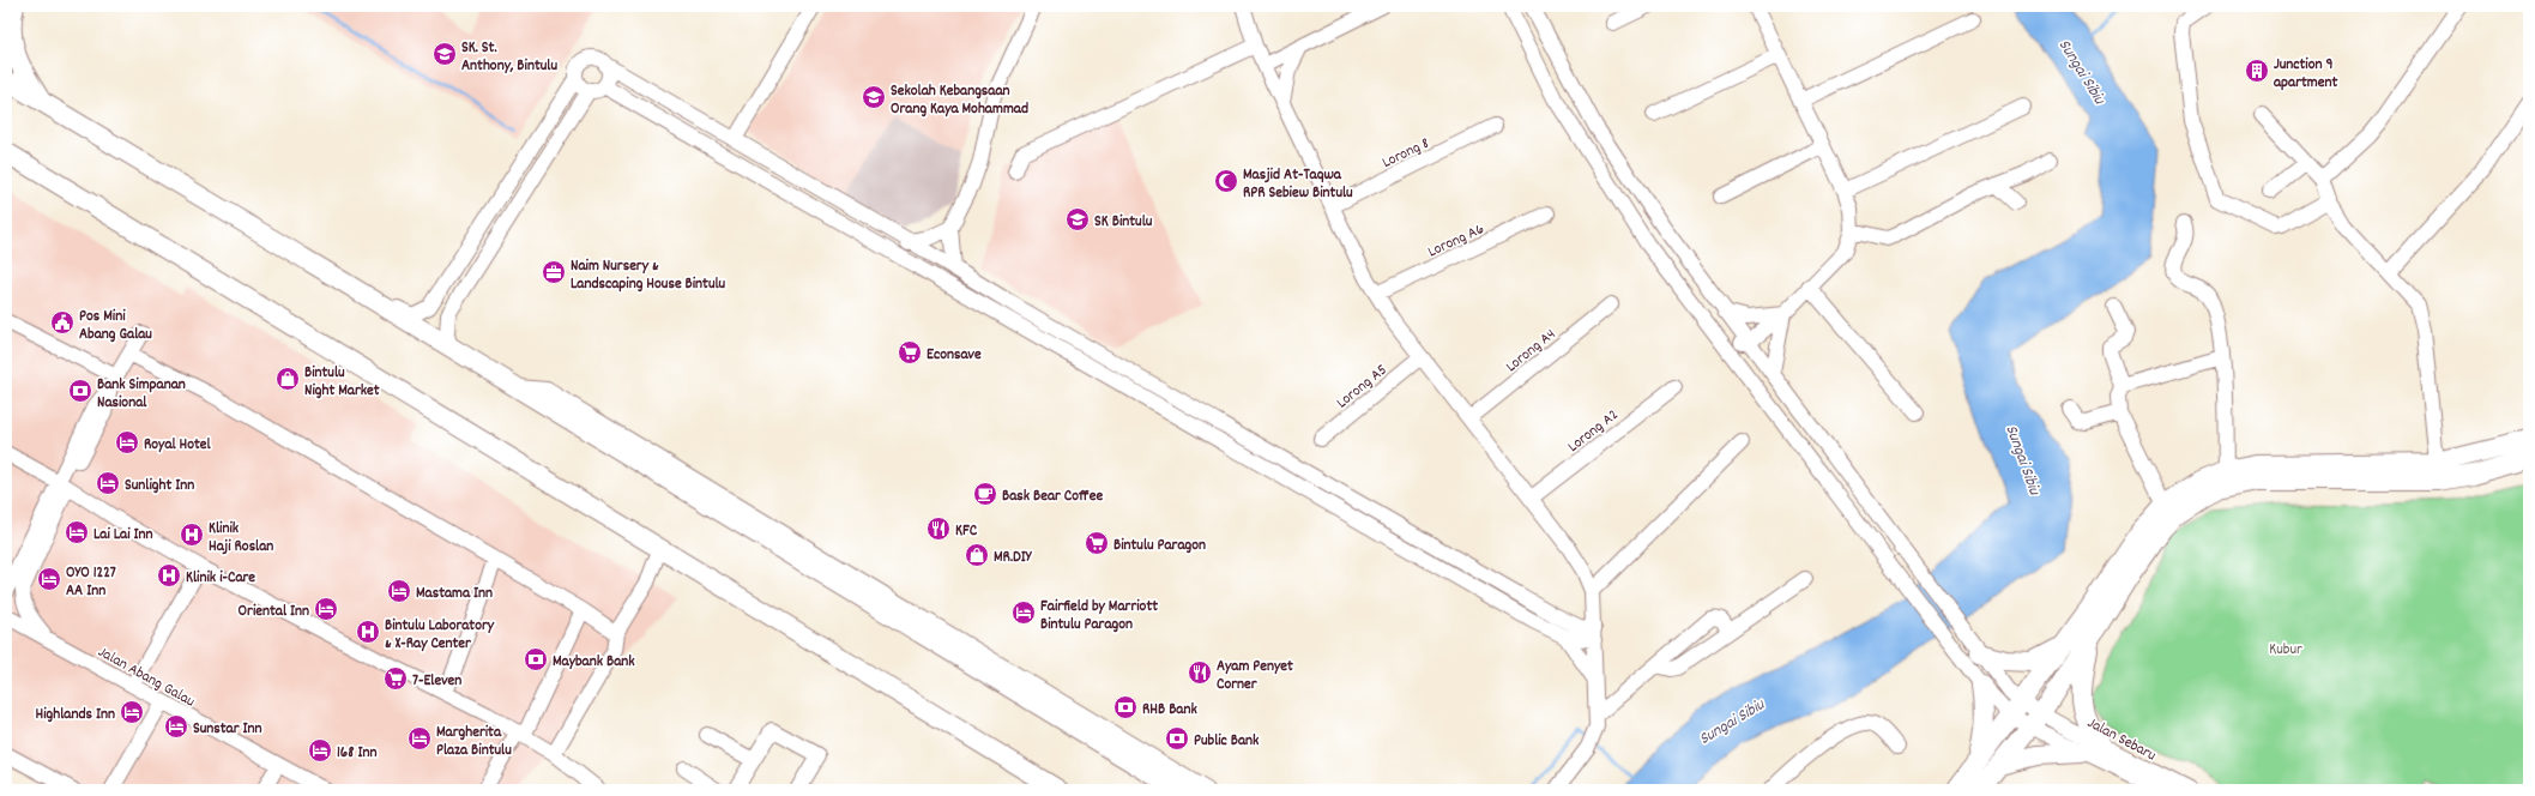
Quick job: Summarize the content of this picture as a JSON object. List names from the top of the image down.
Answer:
{
  "streets": {
    "street": [
      "Lorong 8",
      "Lorong A6",
      "Lorong A4",
      "Lorong A5",
      "Lorong A2",
      "Jalan Abang Galau",
      "Jalan Sebaru"
    ]
  },
  "water": ["Sungai Sibiu"],
  "parks": ["Kubur"],
  "places": {
    "school or university": ["SK. St. Anthony, Bintulu", "Sekolah Kebangsaan Orang Kaya Mohammad", "SK Bintulu"],
    "building": ["Junction 9 apartment"],
    "mosque": ["Masjid At-Taqwa RPR Sebiew Bintulu"],
    "office": ["Naim Nursery & Landscaping House Bintulu"],
    "public building": ["Pos Mini Abang Galau"],
    "supermarket": ["Econsave", "Bintulu Paragon", "7-Eleven"],
    "shop": ["Bintulu Night Market", "MR.DIY"],
    "bank": [
      "Bank Simpanan Nasional",
      "Maybank Bank",
      "RHB Bank",
      "Public Bank"
    ],
    "hotel": [
      "Royal Hotel",
      "Sunlight Inn",
      "Lai Lai Inn",
      "OYO 1227 AA Inn",
      "Mastama Inn",
      "Oriental Inn",
      "Fairfield by Marriott Bintulu Paragon",
      "Highlands Inn",
      "Sunstar Inn",
      "Margherita Plaza Bintulu",
      "168 Inn"
    ],
    "cafe": ["Bask Bear Coffee"],
    "restaurant": ["KFC", "Ayam Penyet Corner"],
    "hospital": ["Klinik Haji Roslan", "Klinik i-Care", "Bintulu Laboratory & X-Ray Center"]
  }
}
